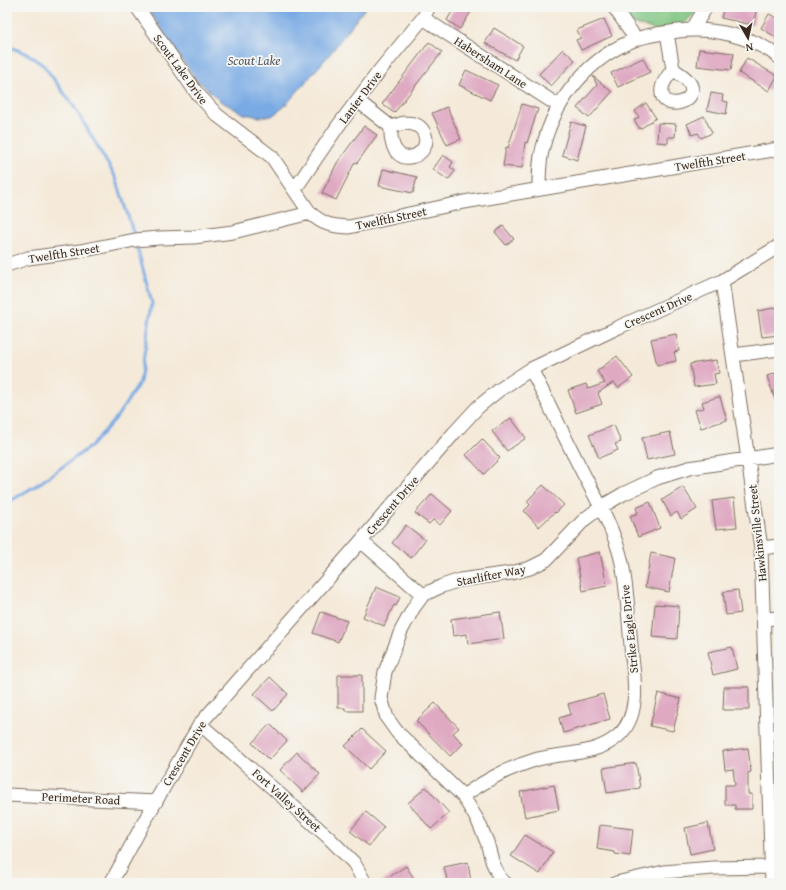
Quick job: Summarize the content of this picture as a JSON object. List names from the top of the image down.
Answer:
{
  "streets": {
    "street": [
      "Habersham Lane",
      "Scout Lake Drive",
      "Lanier Drive",
      "Twelfth Street",
      "Crescent Drive",
      "Hawkinsville Street",
      "Starlifter Way",
      "Strike Eagle Drive",
      "Perimeter Road",
      "Fort Valley Street"
    ]
  },
  "crossings": [
    ["Habersham Lane", "Lanier Drive"],
    ["Scout Lake Drive", "Lanier Drive"],
    ["Scout Lake Drive", "Twelfth Street"],
    ["Crescent Drive", "Hawkinsville Street"],
    ["Crescent Drive", "Strike Eagle Drive"],
    ["Crescent Drive", "Perimeter Road"],
    ["Crescent Drive", "Fort Valley Street"],
    ["Hawkinsville Street", "Starlifter Way"],
    ["Starlifter Way", "Strike Eagle Drive"]
  ],
  "water": ["Scout Lake"],
  "north": "bottom"
}
